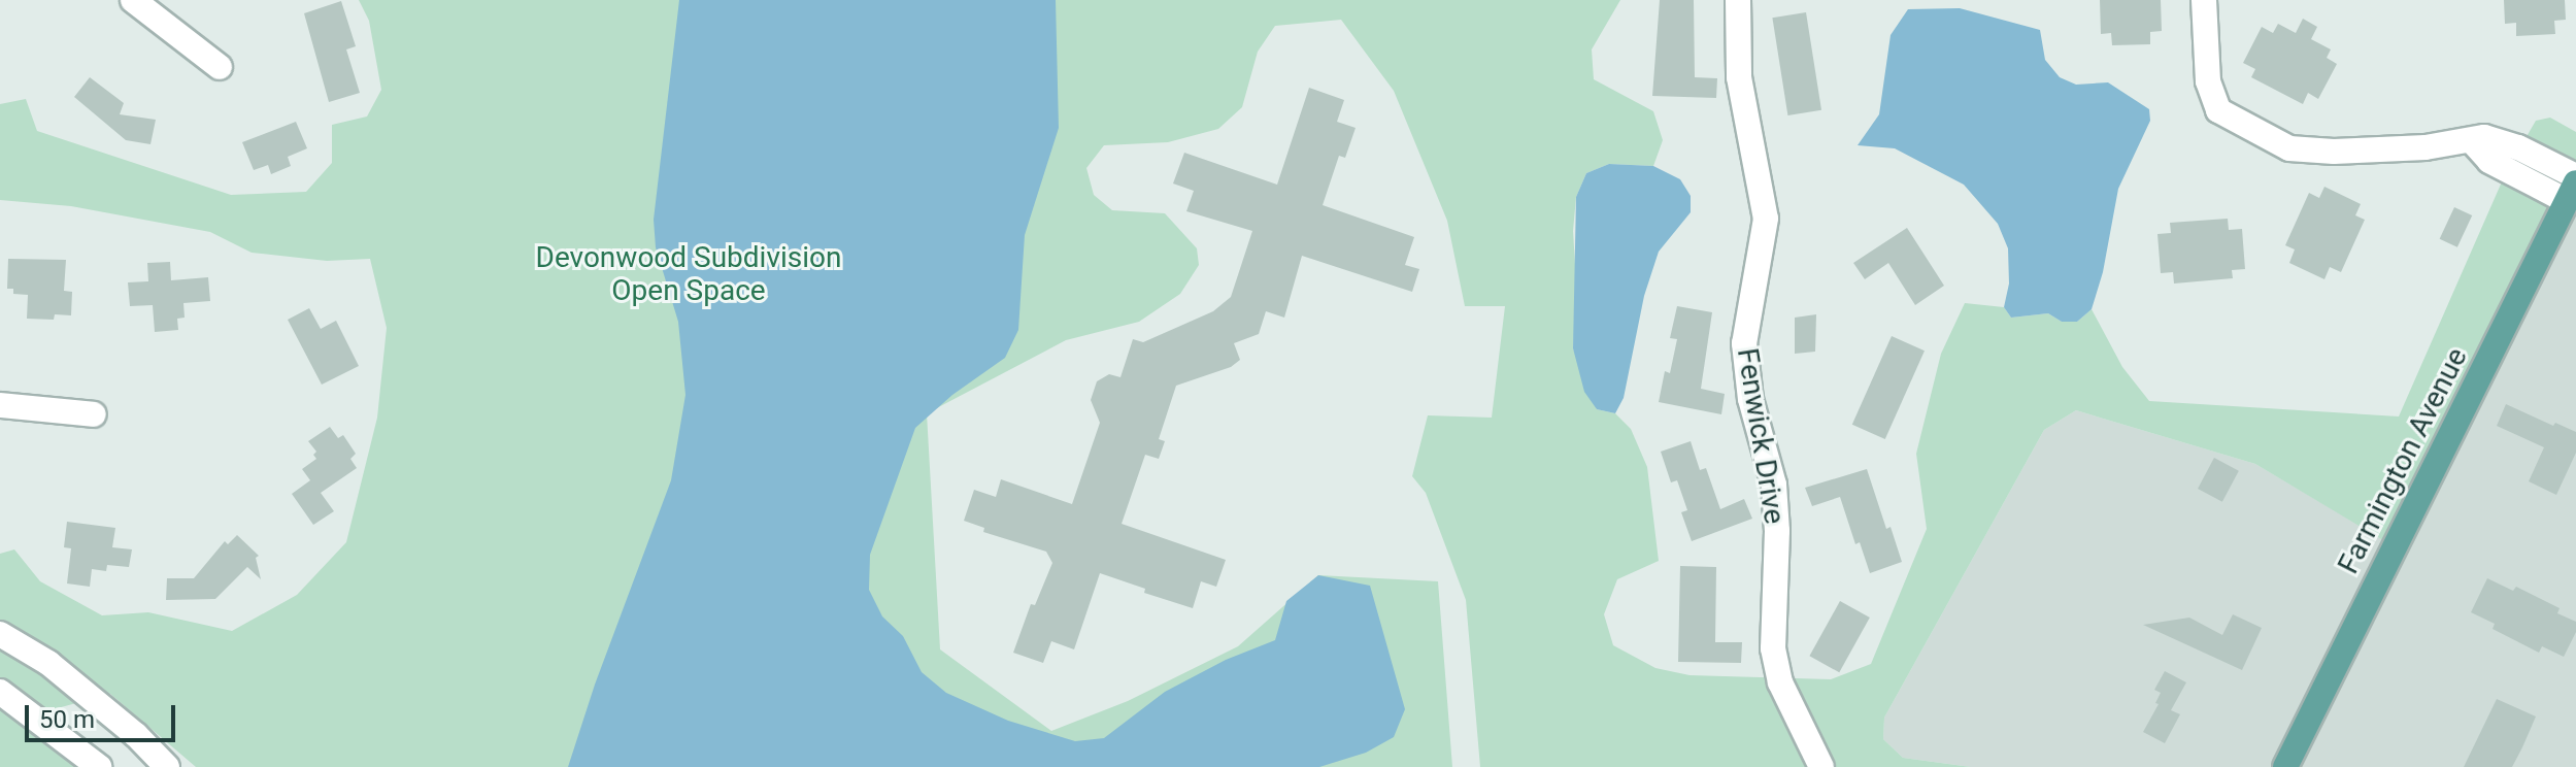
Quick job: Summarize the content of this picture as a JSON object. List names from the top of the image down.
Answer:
{
  "streets": {
    "main road": ["Farmington Avenue"],
    "street": ["Fenwick Drive"]
  },
  "parks": ["Devonwood Subdivision Open Space"],
  "scale_bar": "50 m"
}
